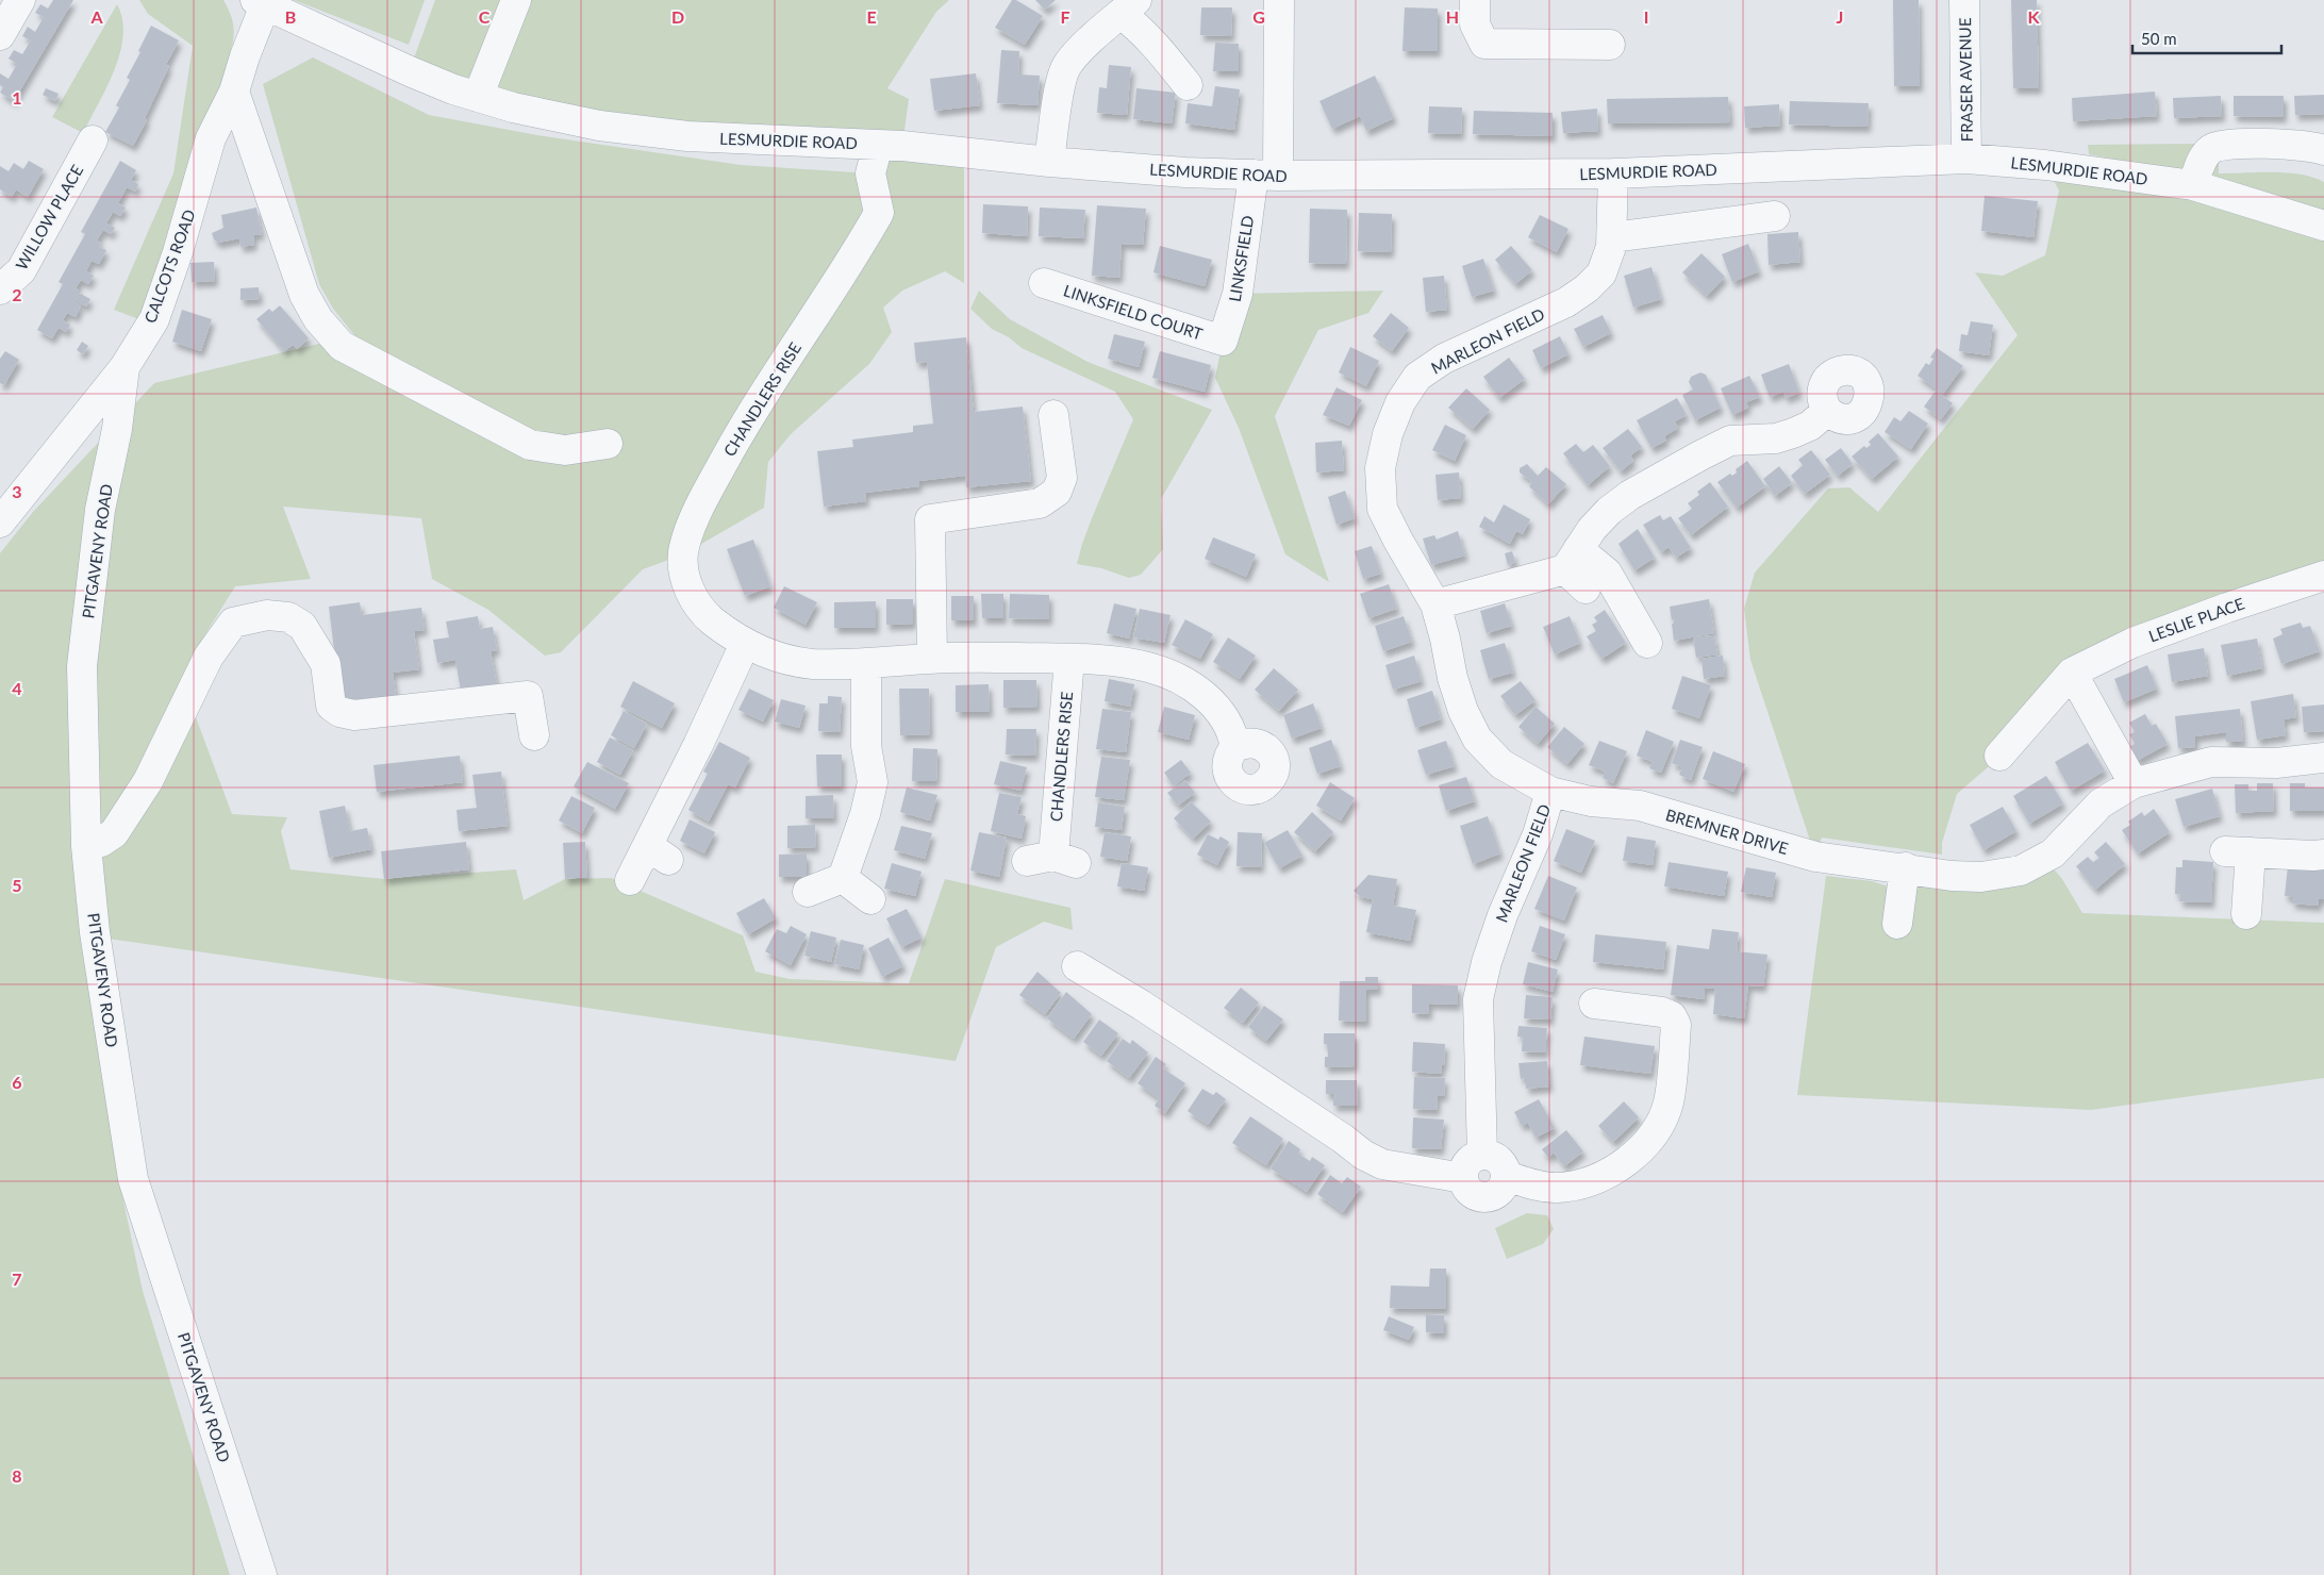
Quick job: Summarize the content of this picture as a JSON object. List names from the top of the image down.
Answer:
{
  "streets": {
    "street": [
      "FRASER AVENUE",
      "LESMURDIE ROAD",
      "WILLOW PLACE",
      "LINKSFIELD",
      "CALCOTS ROAD",
      "LINKSFIELD COURT",
      "MARLEON FIELD",
      "CHANDLERS RISE",
      "PITGAVENY ROAD",
      "LESLIE PLACE",
      "BREMNER DRIVE"
    ]
  },
  "crossings": [
    ["FRASER AVENUE", "LESMURDIE ROAD"],
    ["LESMURDIE ROAD", "LINKSFIELD"],
    ["LESMURDIE ROAD", "CALCOTS ROAD"],
    ["LESMURDIE ROAD", "MARLEON FIELD"],
    ["LESMURDIE ROAD", "CHANDLERS RISE"],
    ["LINKSFIELD", "LINKSFIELD COURT"],
    ["CALCOTS ROAD", "PITGAVENY ROAD"],
    ["MARLEON FIELD", "BREMNER DRIVE"]
  ],
  "scale_bar": "50 m",
  "grid": {
    "columns": [
      "A",
      "B",
      "C",
      "D",
      "E",
      "F",
      "G",
      "H",
      "I",
      "J",
      "K"
    ],
    "rows": [
      "1",
      "2",
      "3",
      "4",
      "5",
      "6",
      "7",
      "8"
    ]
  }
}
